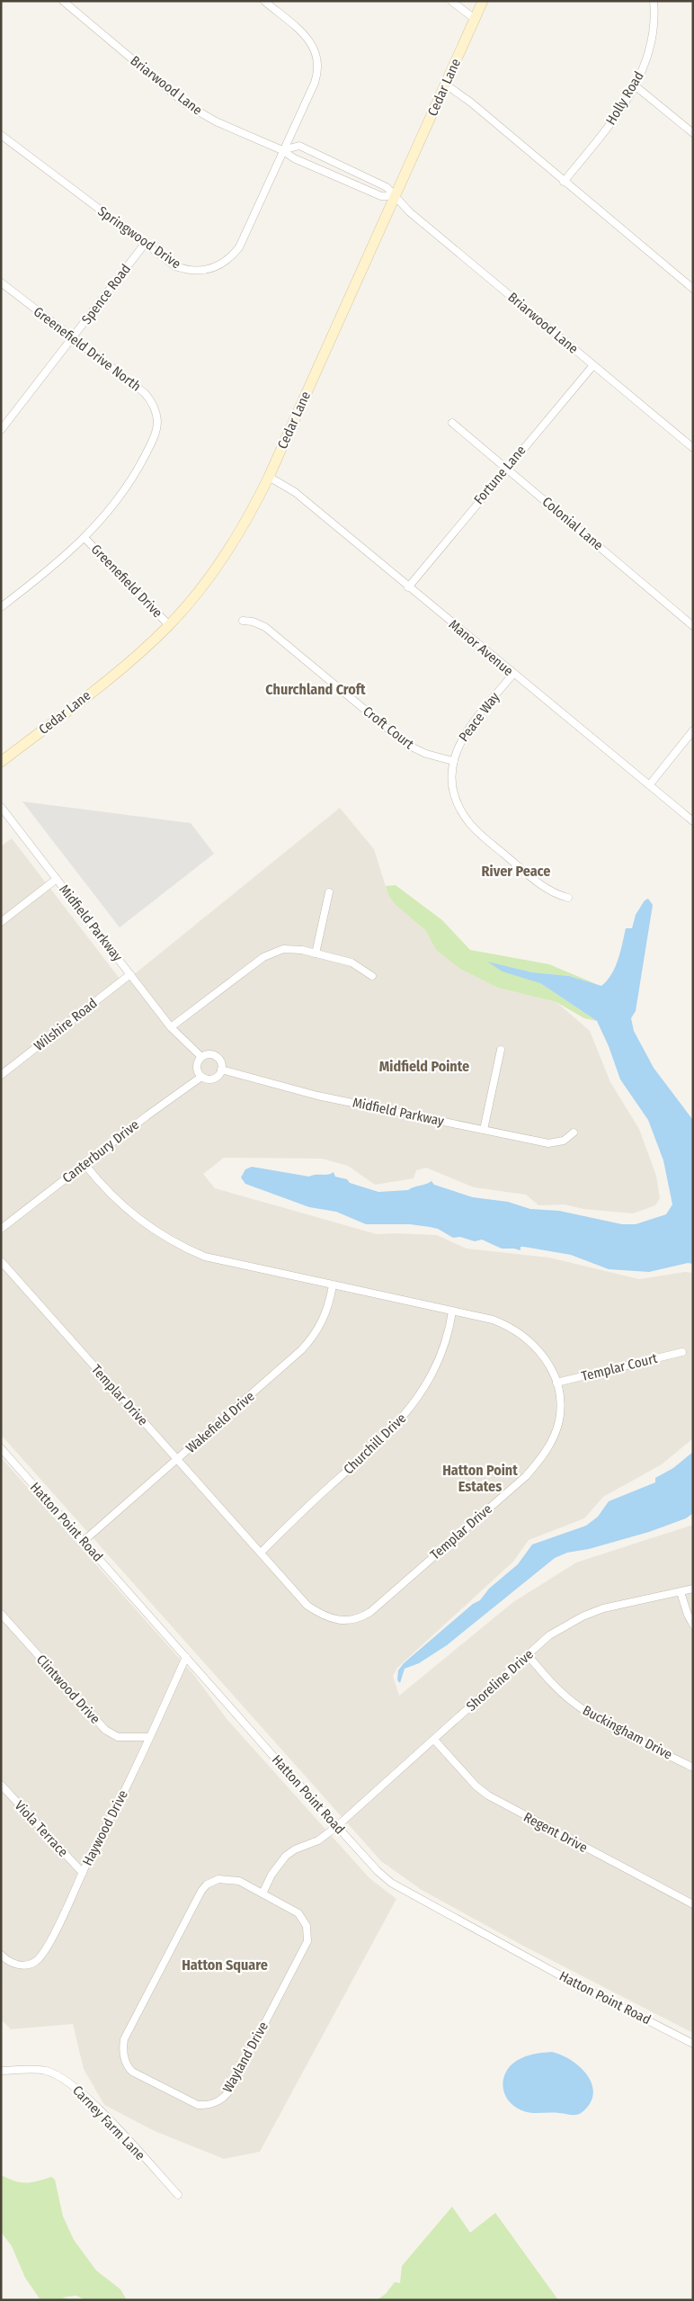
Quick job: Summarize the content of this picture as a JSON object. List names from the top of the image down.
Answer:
{
  "streets": {
    "main road": ["Cedar Lane"],
    "street": [
      "Briarwood Lane",
      "Holly Road",
      "Springwood Drive",
      "Spence Road",
      "Greenefield Drive North",
      "Fortune Lane",
      "Colonial Lane",
      "Greenefield Drive",
      "Manor Avenue",
      "Peace Way",
      "Croft Court",
      "Midfield Parkway",
      "Wilshire Road",
      "Canterbury Drive",
      "Templar Court",
      "Templar Drive",
      "Wakefield Drive",
      "Churchill Drive",
      "Hatton Point Road",
      "Shoreline Drive",
      "Clintwood Drive",
      "Buckingham Drive",
      "Haywood Drive",
      "Viola Terrace",
      "Regent Drive",
      "Wayland Drive",
      "Carney Farm Lane"
    ]
  },
  "crossings": [
    ["Briarwood Lane", "Cedar Lane"],
    ["Briarwood Lane", "Springwood Drive"],
    ["Briarwood Lane", "Fortune Lane"],
    ["Cedar Lane", "Greenefield Drive"],
    ["Cedar Lane", "Manor Avenue"],
    ["Springwood Drive", "Spence Road"],
    ["Spence Road", "Greenefield Drive North"],
    ["Greenefield Drive North", "Greenefield Drive"],
    ["Fortune Lane", "Colonial Lane"],
    ["Fortune Lane", "Manor Avenue"],
    ["Manor Avenue", "Peace Way"],
    ["Peace Way", "Croft Court"],
    ["Midfield Parkway", "Wilshire Road"],
    ["Midfield Parkway", "Canterbury Drive"],
    ["Canterbury Drive", "Templar Drive"],
    ["Templar Court", "Templar Drive"],
    ["Templar Drive", "Wakefield Drive"],
    ["Templar Drive", "Churchill Drive"],
    ["Wakefield Drive", "Hatton Point Road"],
    ["Hatton Point Road", "Shoreline Drive"],
    ["Hatton Point Road", "Haywood Drive"],
    ["Shoreline Drive", "Buckingham Drive"],
    ["Shoreline Drive", "Regent Drive"],
    ["Clintwood Drive", "Haywood Drive"],
    ["Haywood Drive", "Viola Terrace"]
  ],
  "districts": [
    "Churchland Croft",
    "River Peace",
    "Midfield Pointe",
    "Hatton Point Estates",
    "Hatton Square"
  ]
}
